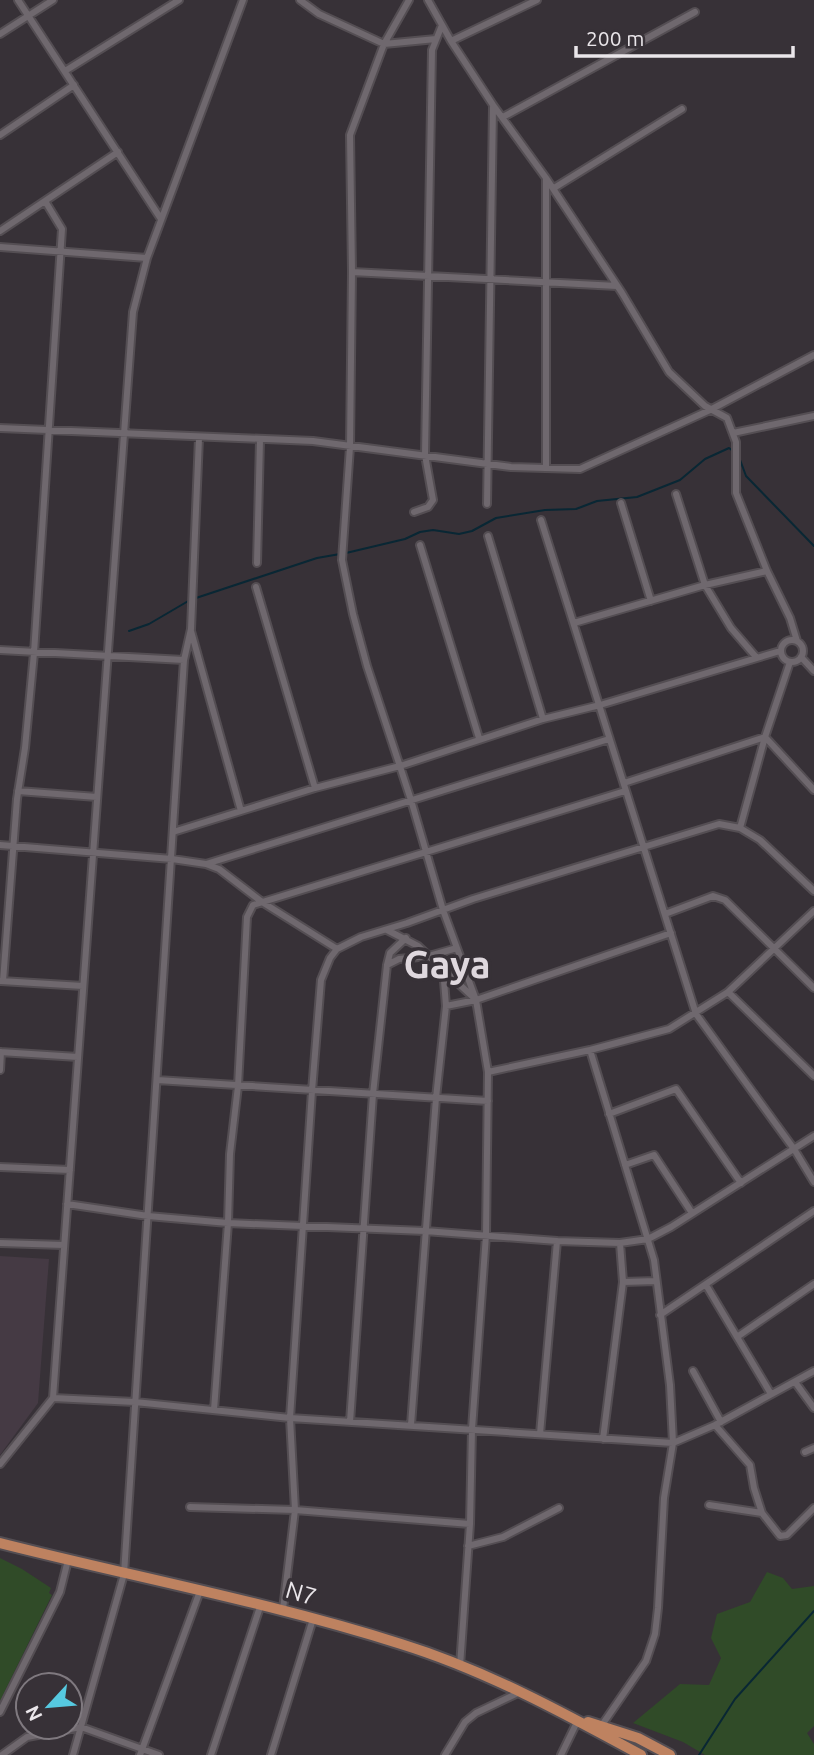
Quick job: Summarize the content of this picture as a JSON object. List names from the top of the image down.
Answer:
{
  "streets": {
    "main road": ["N7"]
  },
  "districts": ["Gaya"],
  "scale_bar": "200 m",
  "north": "bottom left"
}
